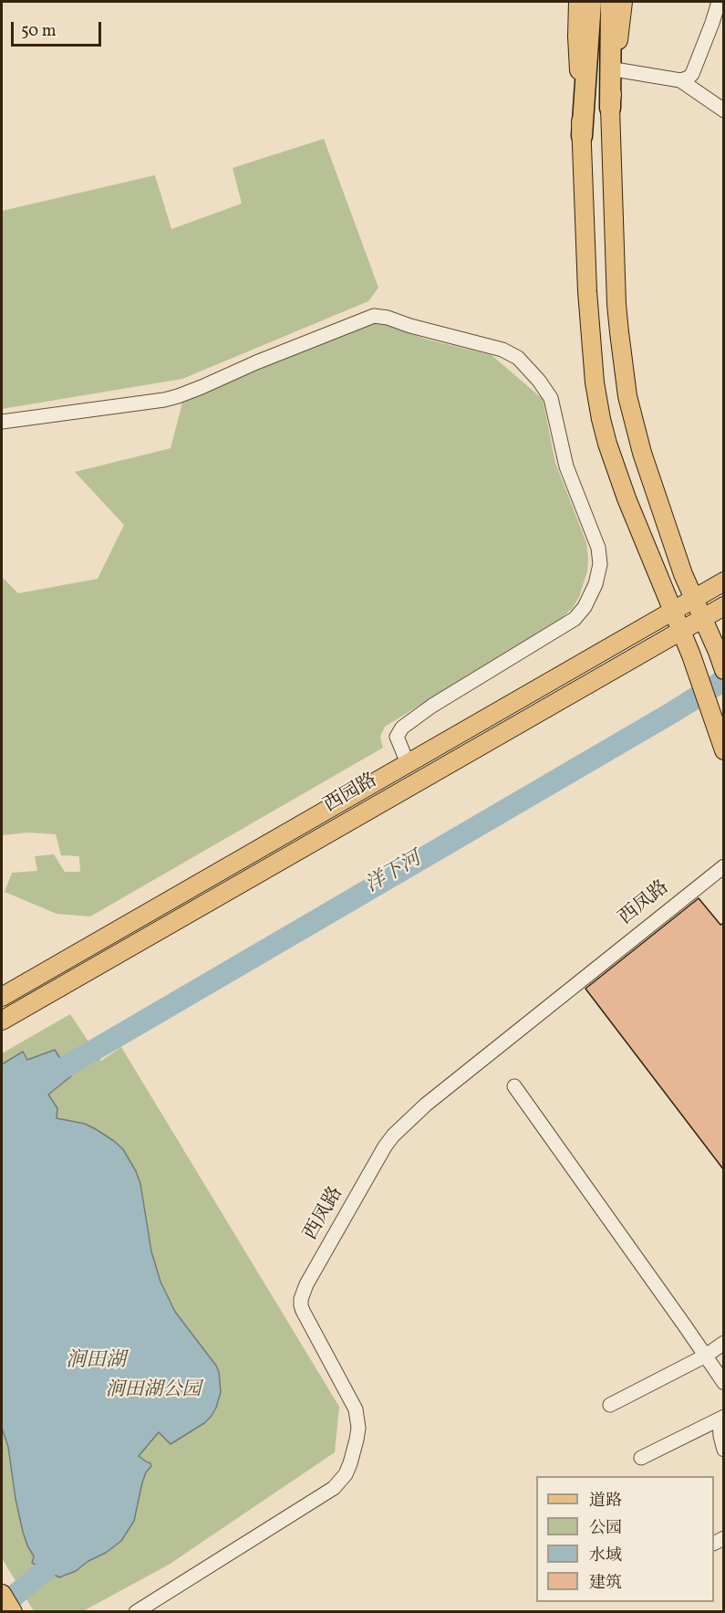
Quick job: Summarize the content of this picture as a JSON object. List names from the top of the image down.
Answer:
{
  "streets": {
    "main road": ["西园路"],
    "street": ["西凤路"]
  },
  "water": ["洋下河", "涧田湖"],
  "parks": ["涧田湖公园"],
  "legend": [
    "道路",
    "公园",
    "水域",
    "建筑"
  ],
  "scale_bar": "50 m"
}
